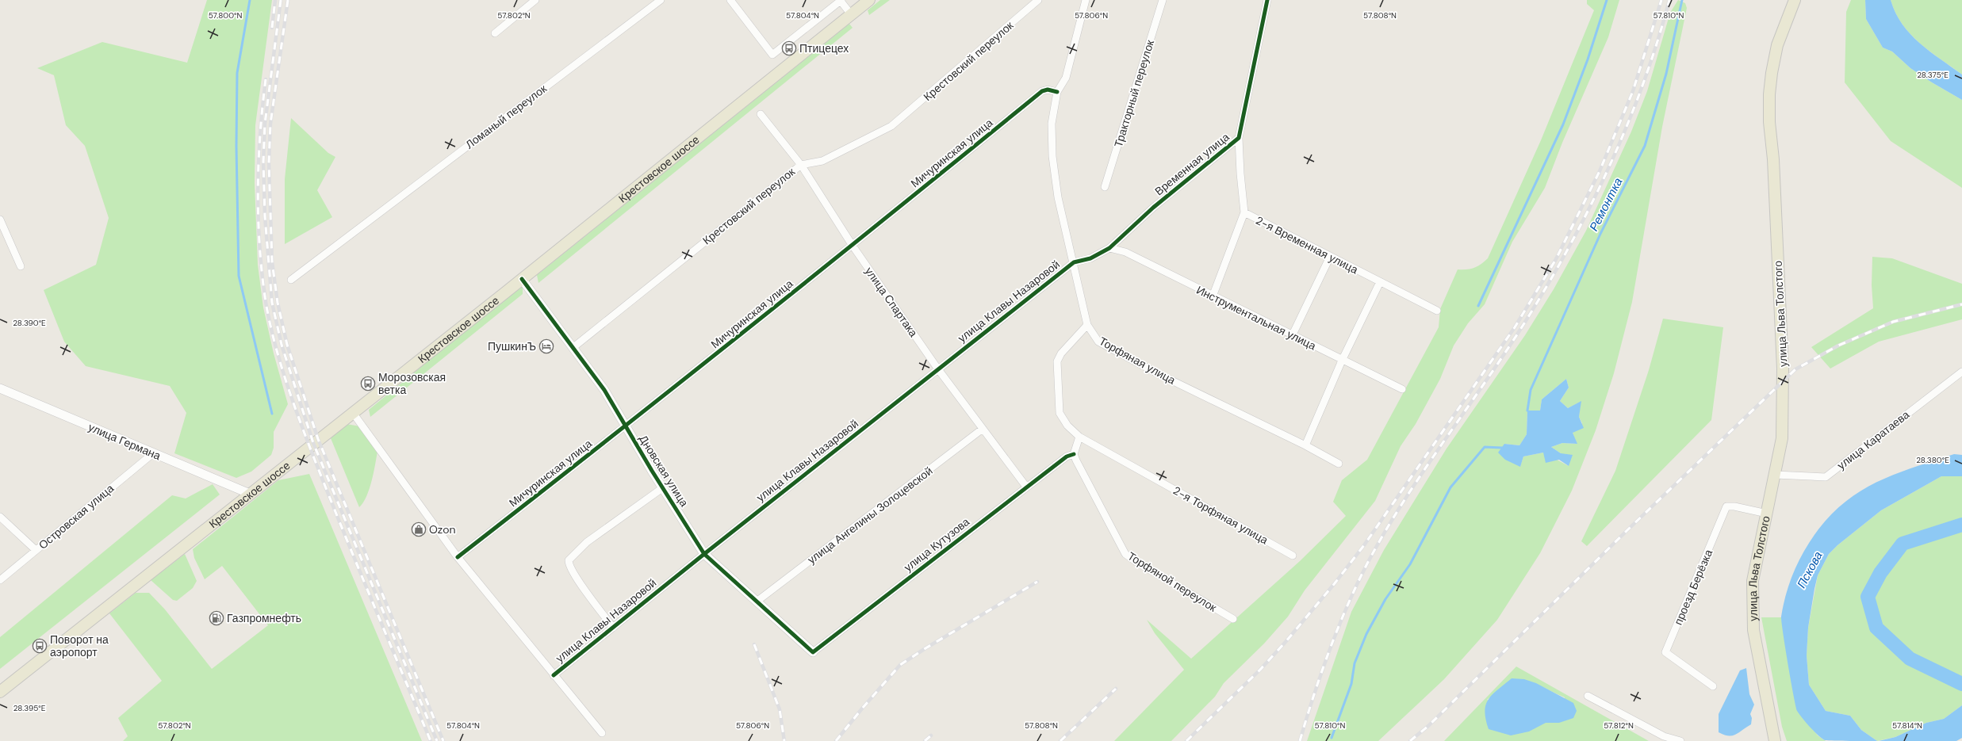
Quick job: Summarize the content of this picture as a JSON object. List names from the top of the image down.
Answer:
{
  "streets": {
    "main road": ["Крестовское шоссе", "улица Льва Толстого"],
    "street": [
      "Крестовский переулок",
      "Тракторный переулок",
      "Ломаный переулок",
      "Мичуринская улица",
      "Временная улица",
      "2-я Временная улица",
      "улица Клавы Назаровой",
      "улица Спартака",
      "Инструментальная улица",
      "Торфяная улица",
      "улица Каратаева",
      "улица Германа",
      "Дновская улица",
      "улица Ангелины Золоцевской",
      "2-я Торфяная улица",
      "Островская улица",
      "улица Кутузова",
      "Торфяной переулок",
      "проезд Берёзка"
    ]
  },
  "crossings": [
    ["Крестовский переулок", "улица Спартака"],
    ["Крестовский переулок", "Дновская улица"],
    ["Мичуринская улица", "улица Спартака"],
    ["Мичуринская улица", "Торфяная улица"],
    ["Мичуринская улица", "Дновская улица"],
    ["Временная улица", "2-я Временная улица"],
    ["Временная улица", "улица Клавы Назаровой"],
    ["Временная улица", "Инструментальная улица"],
    ["Временная улица", "Торфяная улица"],
    ["Крестовское шоссе", "улица Германа"],
    ["Крестовское шоссе", "Дновская улица"],
    ["улица Клавы Назаровой", "улица Спартака"],
    ["улица Клавы Назаровой", "Торфяная улица"],
    ["улица Клавы Назаровой", "Дновская улица"],
    ["улица Спартака", "улица Ангелины Золоцевской"],
    ["улица Спартака", "улица Кутузова"],
    ["улица Льва Толстого", "улица Каратаева"],
    ["улица Льва Толстого", "проезд Берёзка"],
    ["Торфяная улица", "2-я Торфяная улица"],
    ["улица Германа", "Островская улица"],
    ["Дновская улица", "улица Ангелины Золоцевской"],
    ["Дновская улица", "улица Кутузова"],
    ["улица Кутузова", "Торфяной переулок"]
  ],
  "water": ["Ремонтка", "Пскова"],
  "places": {
    "bus stop": ["Птицецех", "Морозовская ветка", "Поворот на аэропорт"],
    "hotel": ["ПушкинЪ"],
    "shop": ["Ozon"],
    "fuel station": ["Газпромнефть"]
  },
  "coordinates": [
    "57.800°N",
    "57.802°N",
    "57.804°N",
    "57.806°N",
    "57.808°N",
    "57.810°N",
    "28.375°E",
    "28.390°E",
    "28.380°E",
    "28.395°E",
    "57.812°N",
    "57.814°N"
  ]
}
